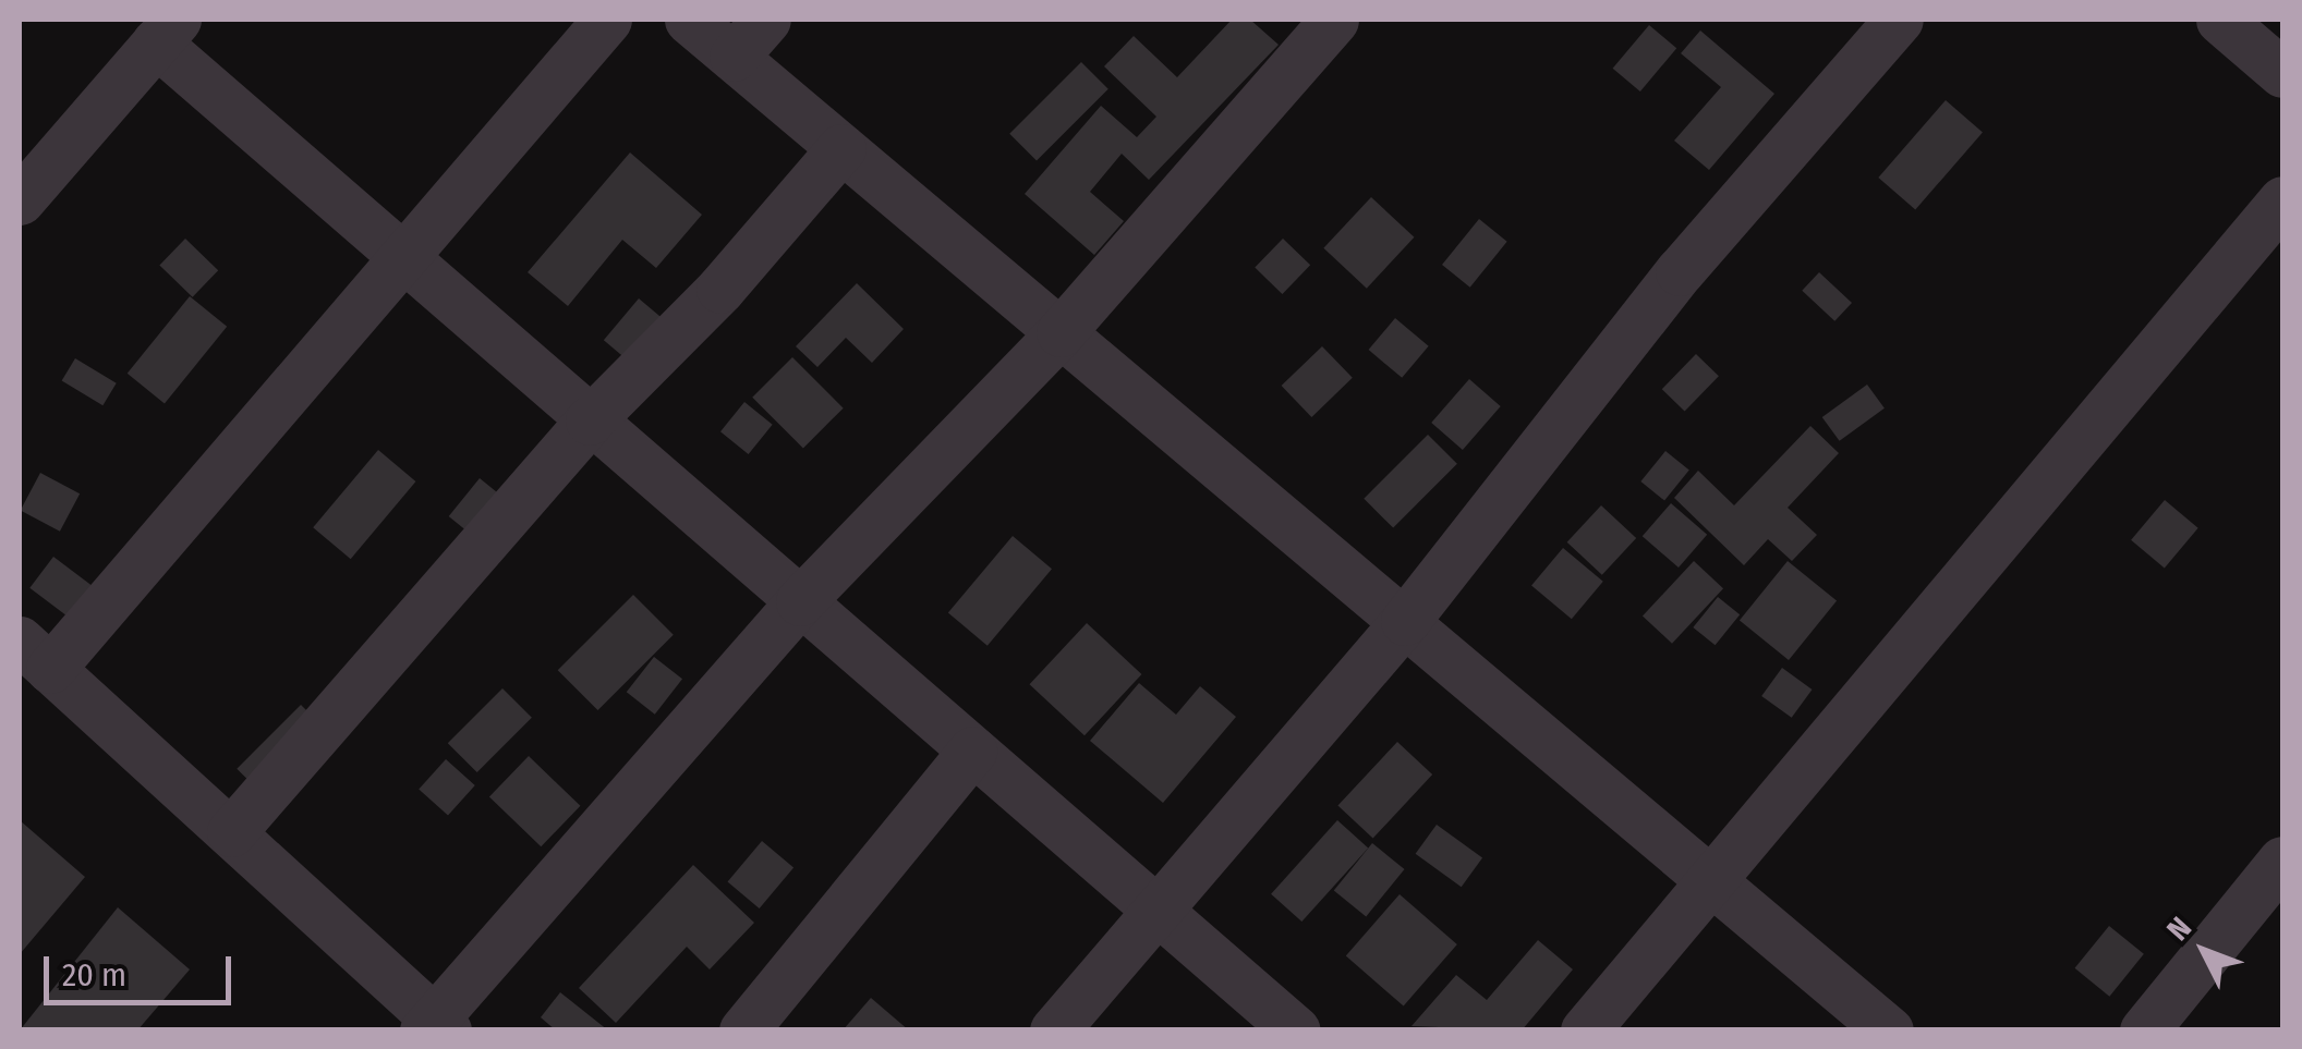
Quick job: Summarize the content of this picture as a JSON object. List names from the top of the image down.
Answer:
{
  "scale_bar": "20 m",
  "north": "top left"
}
